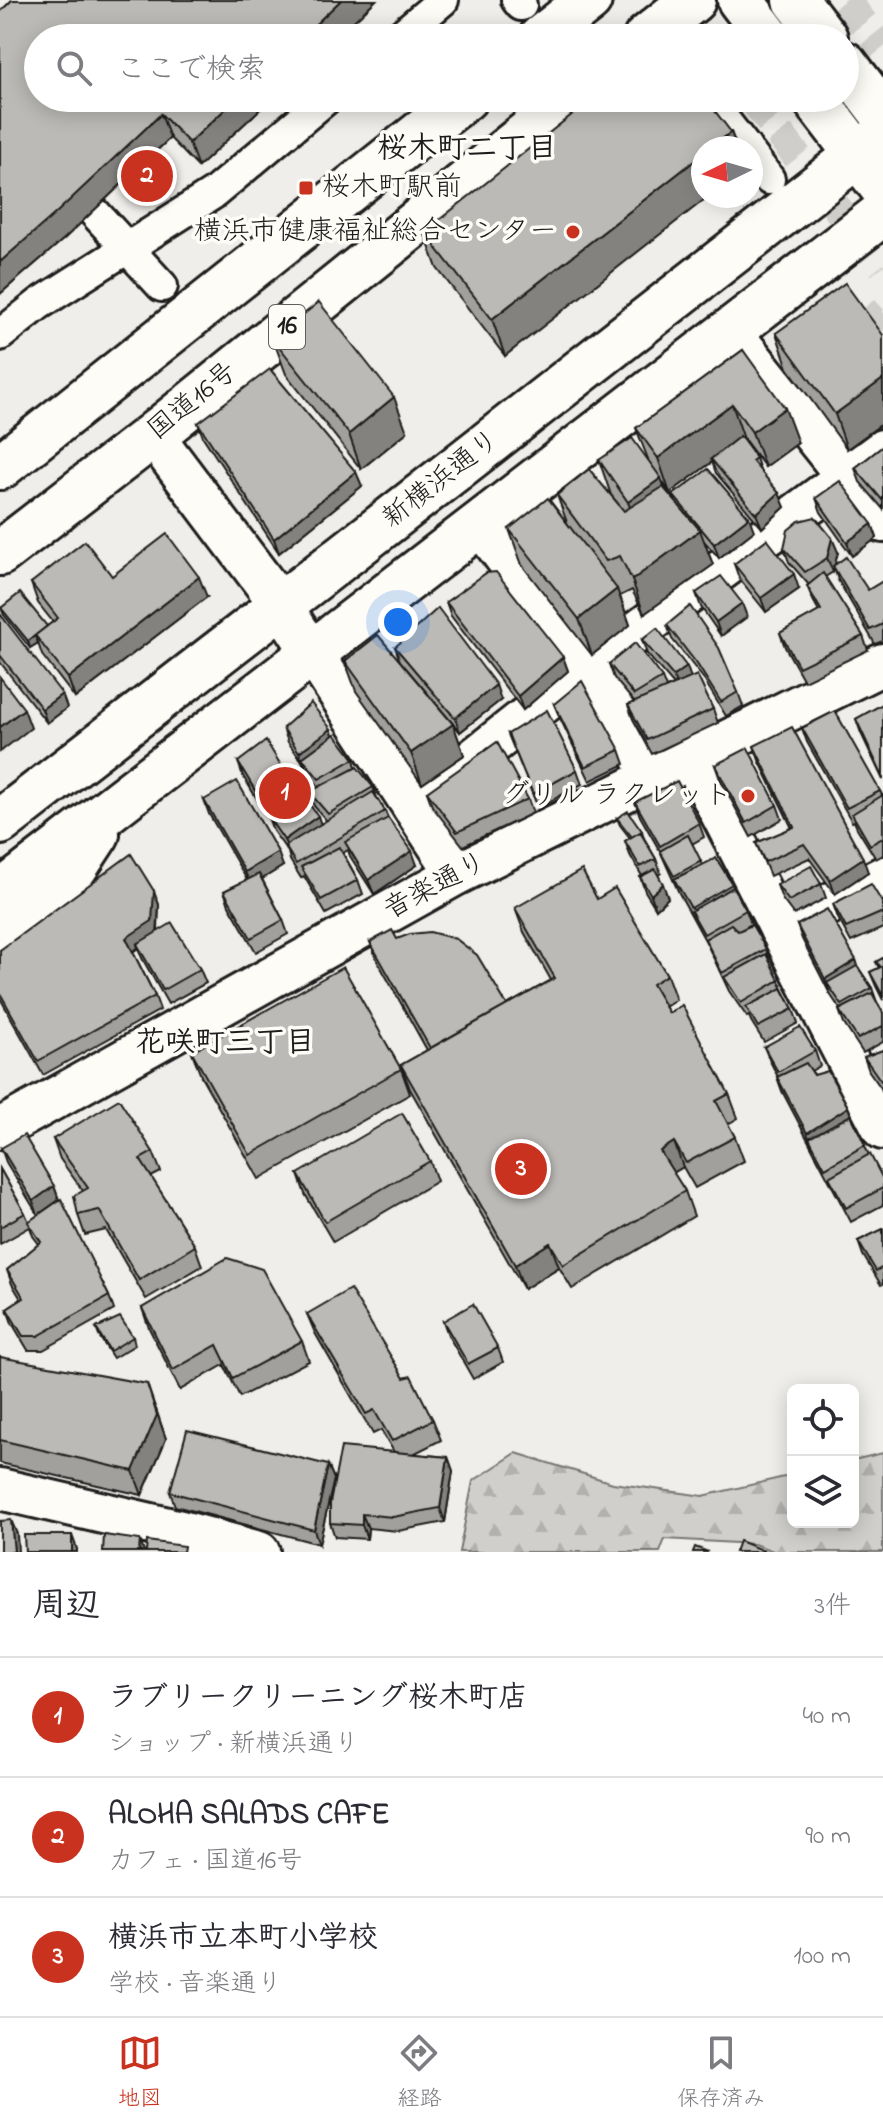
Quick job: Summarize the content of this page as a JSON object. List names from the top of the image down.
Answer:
{
  "streets": {
    "main road": ["16", "国道16号", "新横浜通り"],
    "street": ["音楽通り"]
  },
  "districts": ["桜木町二丁目", "花咲町三丁目"],
  "places": {
    "transit": ["桜木町駅前"],
    "other": ["横浜市健康福祉総合センター", "グリル ラクレット"]
  },
  "north": "left",
  "page": {
    "search": "ここで検索",
    "pins": ["2", "1", "3"],
    "heading": ["周辺", "3件"],
    "list": [
      {
        "mark": "1",
        "name": "ラブリークリーニング桜木町店",
        "note": "ショップ · 新横浜通り",
        "value": "40 m"
      },
      {
        "mark": "2",
        "name": "ALOHA SALADS CAFE",
        "note": "カフェ · 国道16号",
        "value": "90 m"
      },
      {
        "mark": "3",
        "name": "横浜市立本町小学校",
        "note": "学校 · 音楽通り",
        "value": "100 m"
      }
    ],
    "nav": ["地図", "経路", "保存済み"]
  }
}
